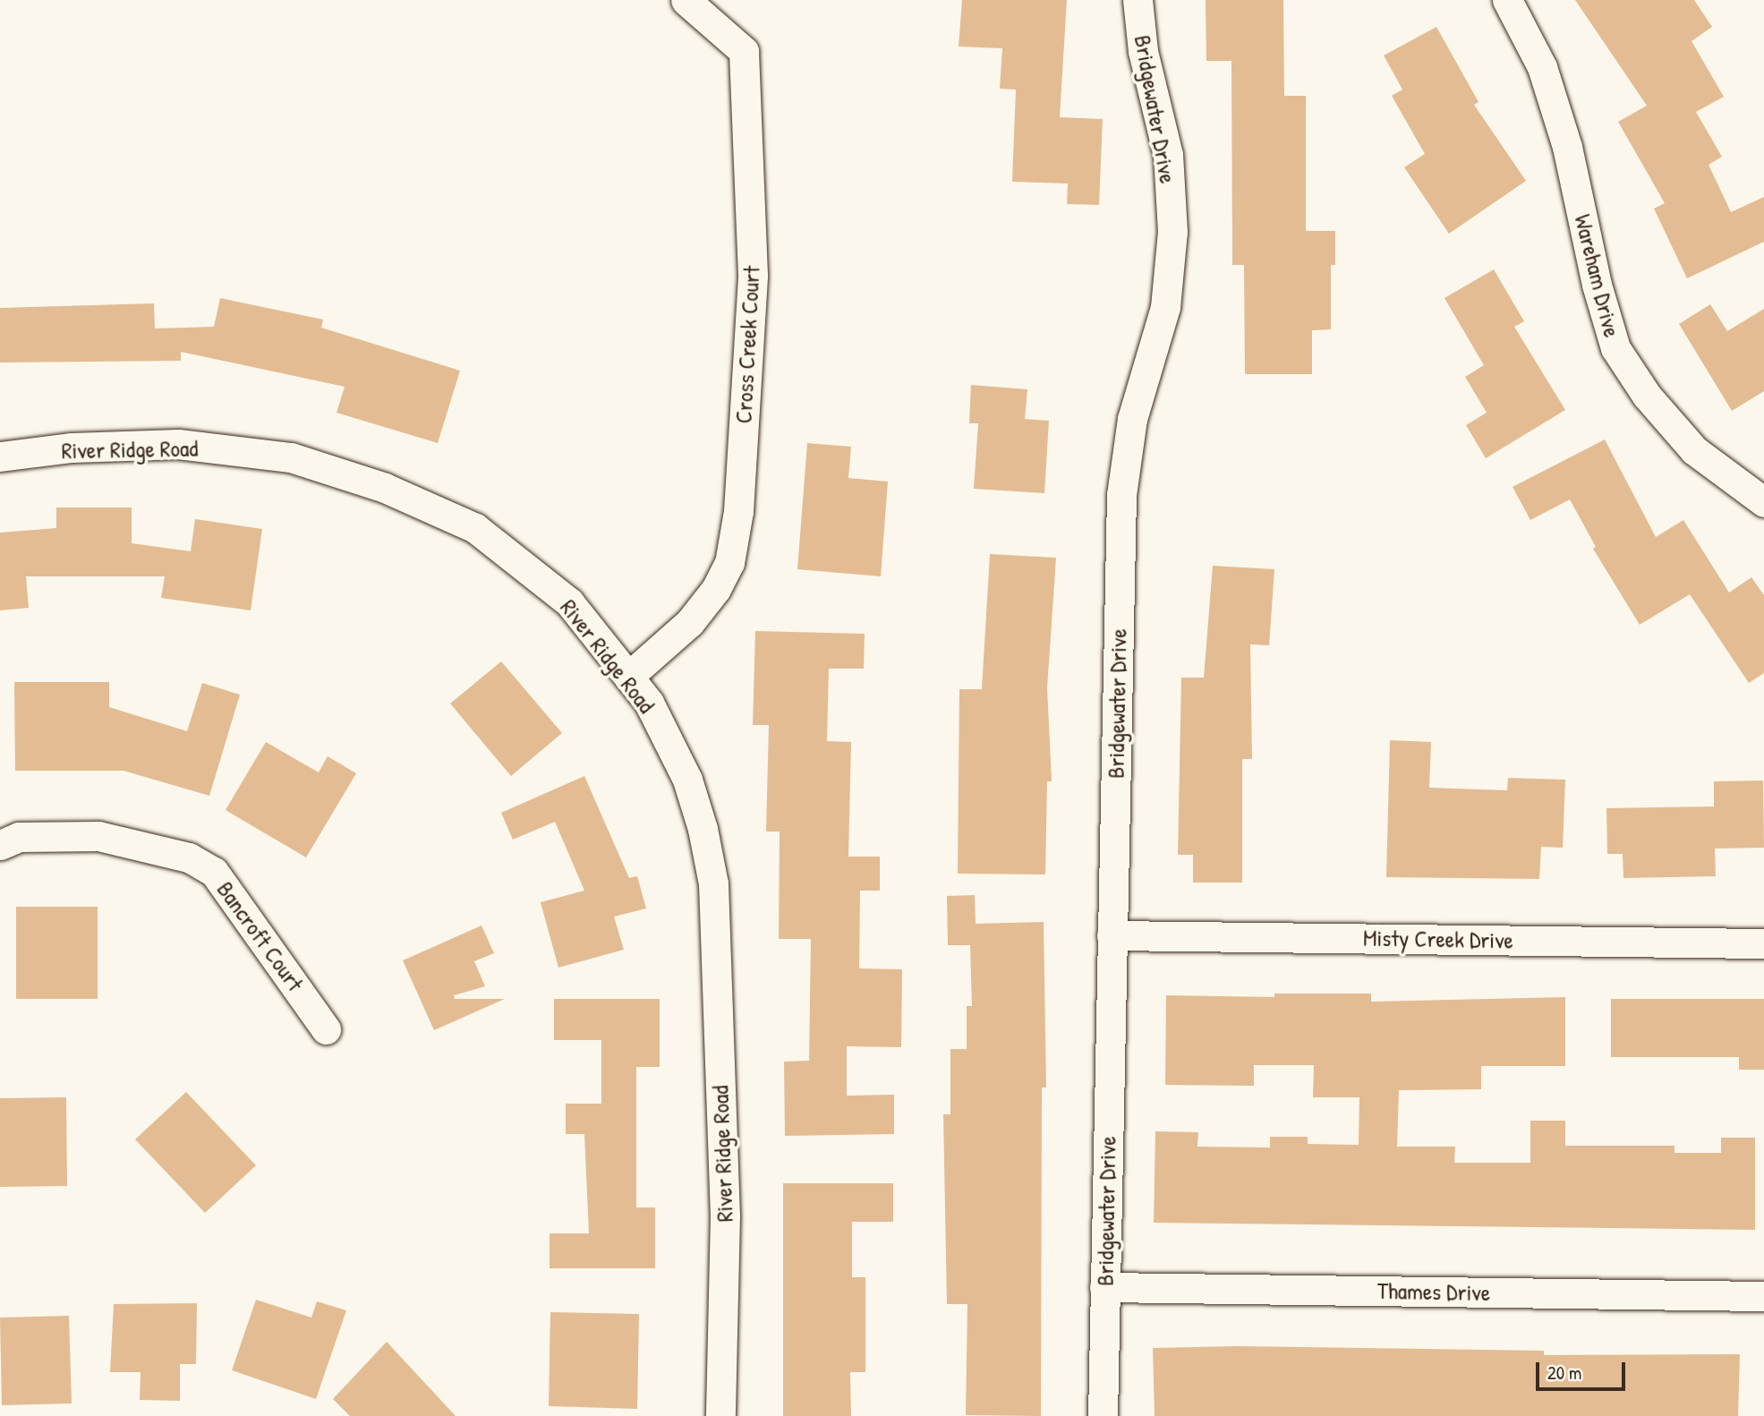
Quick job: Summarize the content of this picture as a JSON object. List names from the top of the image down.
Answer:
{
  "streets": {
    "street": [
      "Bridgewater Drive",
      "Wareham Drive",
      "Cross Creek Court",
      "River Ridge Road",
      "Bancroft Court",
      "Misty Creek Drive",
      "Thames Drive"
    ]
  },
  "crossings": [
    ["Bridgewater Drive", "Misty Creek Drive"],
    ["Bridgewater Drive", "Thames Drive"],
    ["Cross Creek Court", "River Ridge Road"]
  ],
  "scale_bar": "20 m"
}
